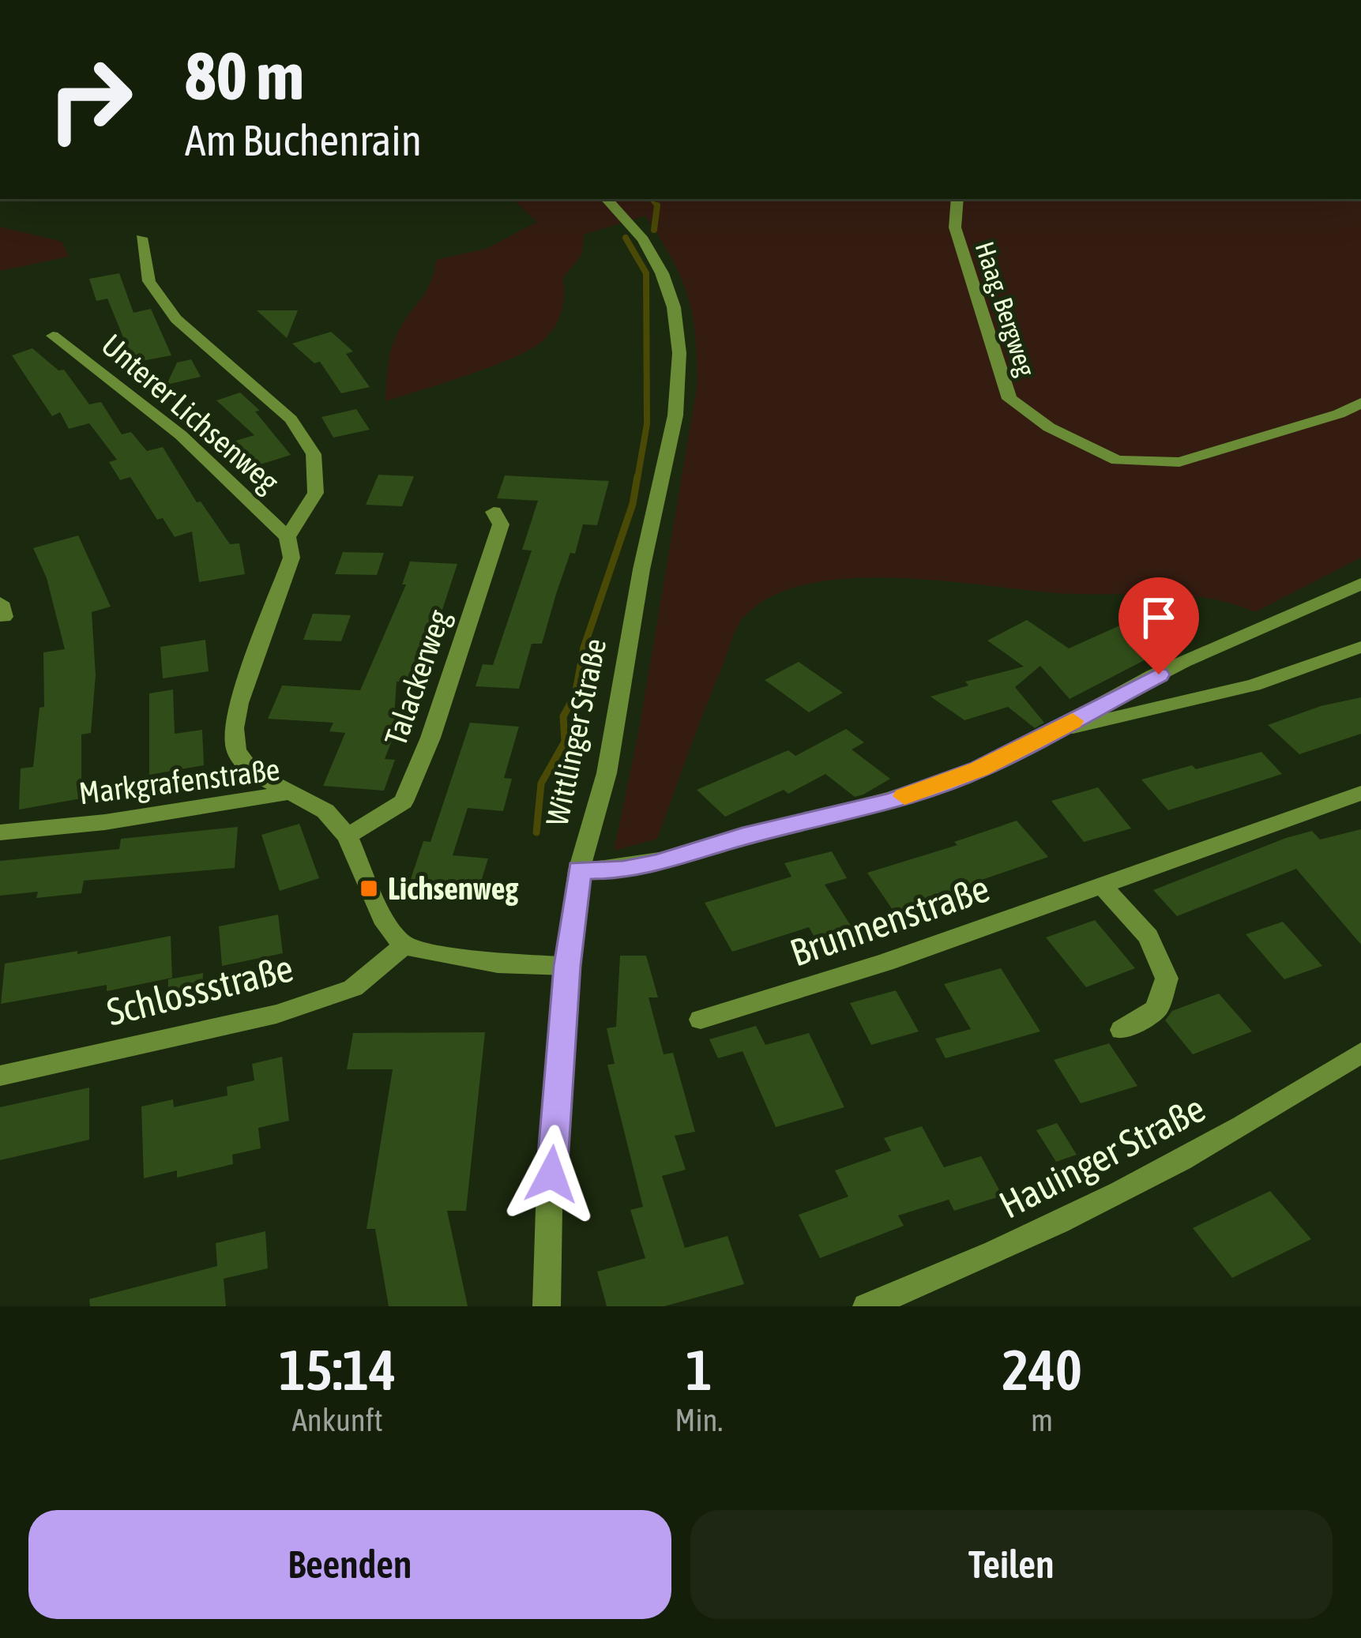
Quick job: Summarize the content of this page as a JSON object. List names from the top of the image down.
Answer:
{
  "streets": {
    "street": [
      "Haag. Bergweg",
      "Unterer Lichsenweg",
      "Talackerweg",
      "Wittlinger Straße",
      "Markgrafenstraße",
      "Brunnenstraße",
      "Schlossstraße",
      "Hauinger Straße"
    ]
  },
  "crossings": [
    ["Talackerweg", "Markgrafenstraße"],
    ["Markgrafenstraße", "Schlossstraße"]
  ],
  "places": {
    "transit": ["Lichsenweg"]
  },
  "page": {
    "turn": ["80 m", "Am Buchenrain"],
    "eta": [
      "15:14",
      "Ankunft",
      "1",
      "Min.",
      "240",
      "m"
    ],
    "buttons": ["Beenden", "Teilen"]
  }
}
